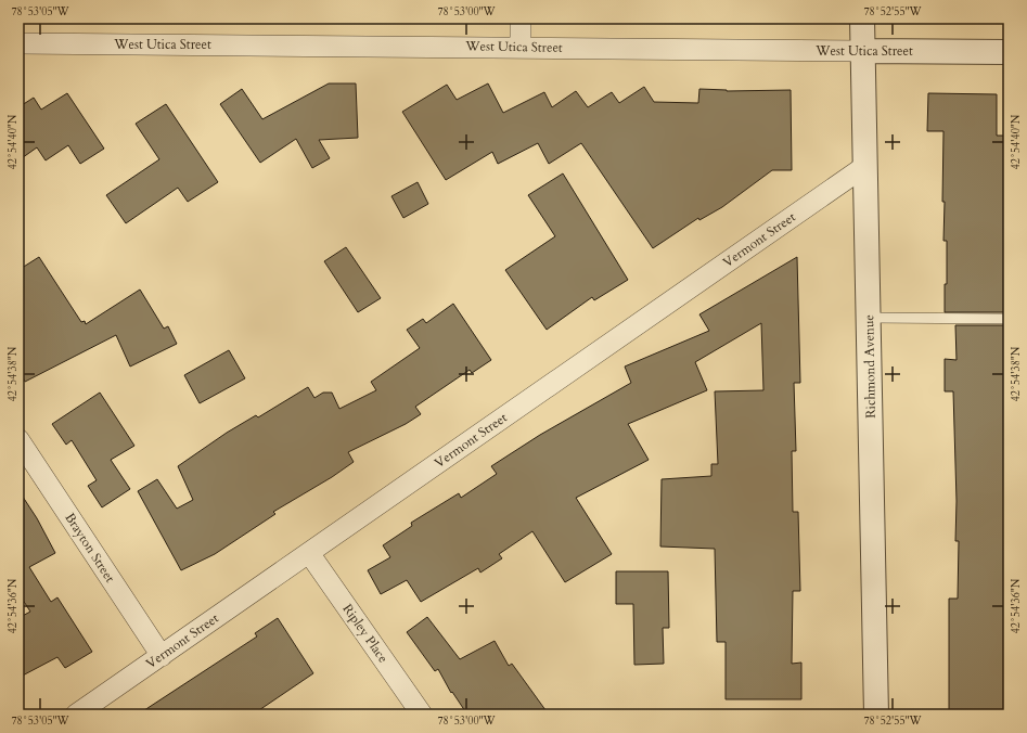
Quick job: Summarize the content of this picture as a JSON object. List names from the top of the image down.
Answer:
{
  "streets": {
    "street": [
      "West Utica Street",
      "Vermont Street",
      "Richmond Avenue",
      "Brayton Street",
      "Ripley Place"
    ]
  },
  "crossings": [
    ["West Utica Street", "Richmond Avenue"],
    ["Vermont Street", "Richmond Avenue"],
    ["Vermont Street", "Brayton Street"],
    ["Vermont Street", "Ripley Place"]
  ],
  "coordinates": [
    "78°53'05\"W",
    "78°53'00\"W",
    "78°52'55\"W",
    "42°54'40\"N",
    "42°54'38\"N",
    "42°54'36\"N"
  ]
}
